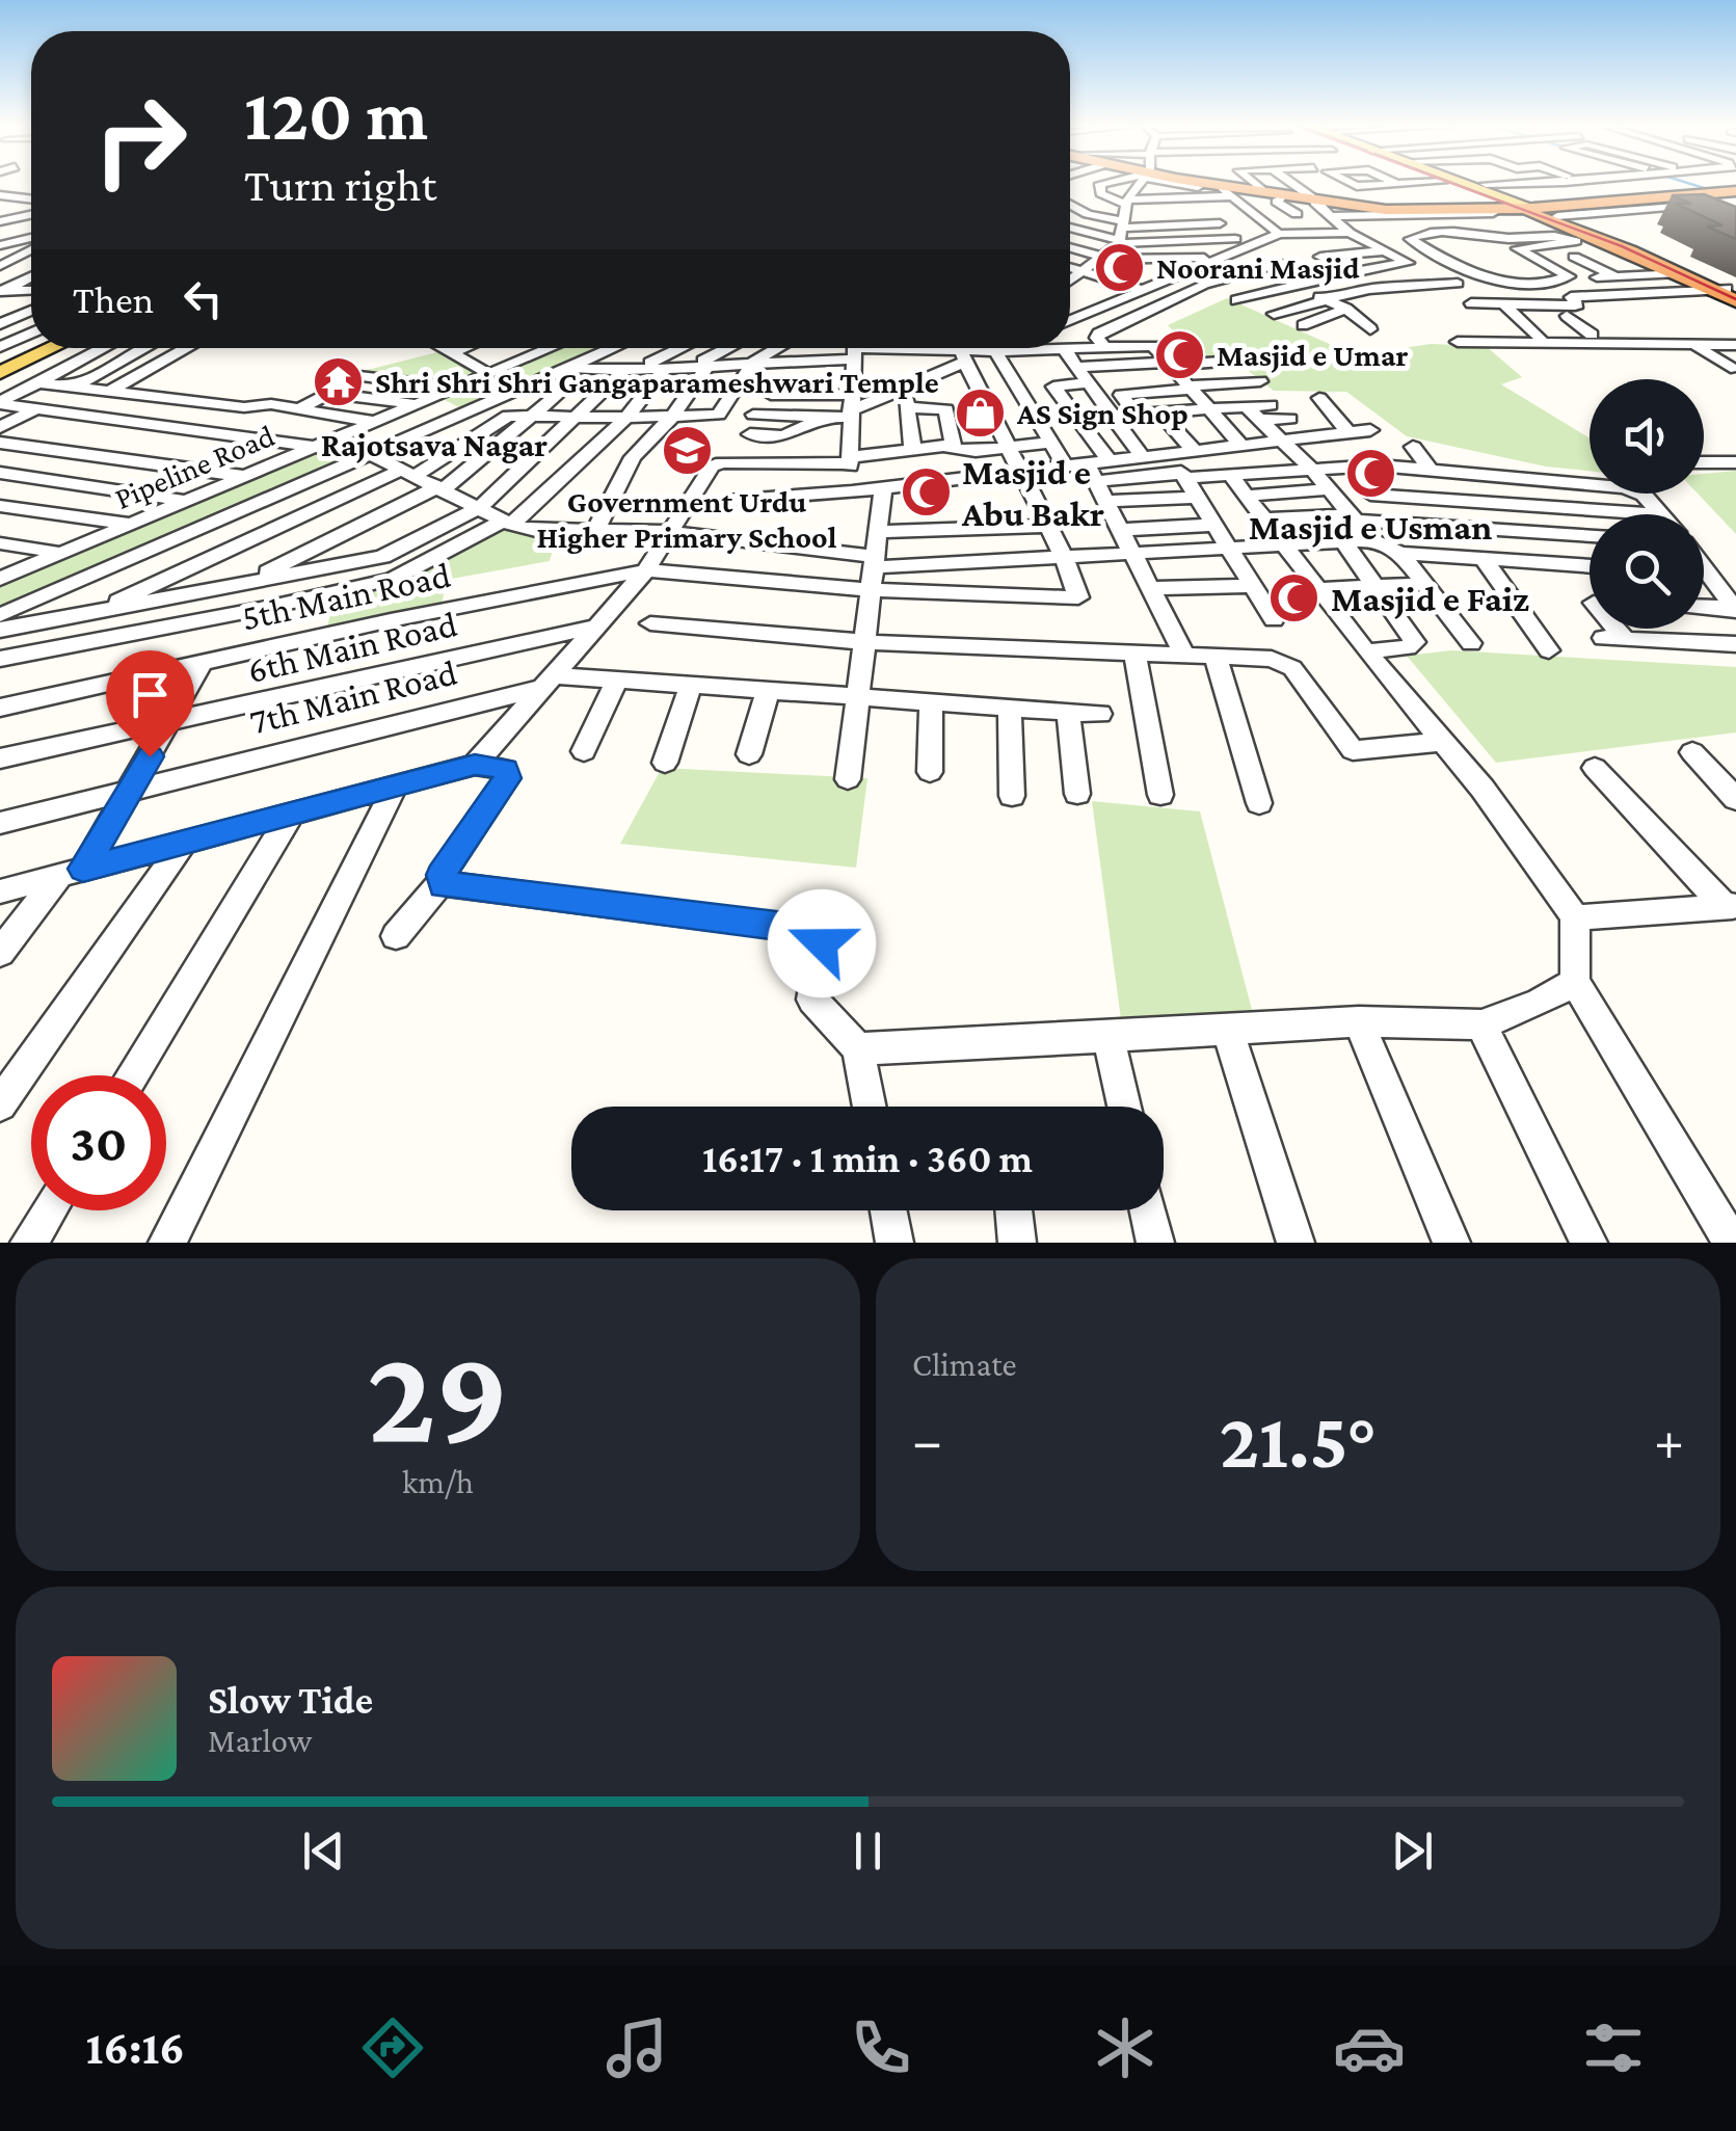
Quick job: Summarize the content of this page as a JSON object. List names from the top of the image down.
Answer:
{
  "streets": {
    "street": [
      "Pipeline Road",
      "5th Main Road",
      "6th Main Road",
      "7th Main Road"
    ]
  },
  "districts": ["Rajotsava Nagar"],
  "places": {
    "mosque": [
      "Noorani Masjid",
      "Masjid e Umar",
      "Masjid e Usman",
      "Masjid e Abu Bakr",
      "Masjid e Faiz"
    ],
    "temple": ["Shri Shri Shri Gangaparameshwari Temple"],
    "shop": ["AS Sign Shop"],
    "school or university": ["Government Urdu Higher Primary School"]
  },
  "page": {
    "turn": ["120 m", "Turn right"],
    "then": "Then",
    "limit": "30",
    "trip": "16:17 · 1 min · 360 m",
    "tile": [
      ["29", "km/h"],
      "Climate"
    ],
    "heat": ["−", "21.5°", "+"],
    "song": ["Slow Tide", "Marlow"],
    "tabs": "16:16"
  }
}
